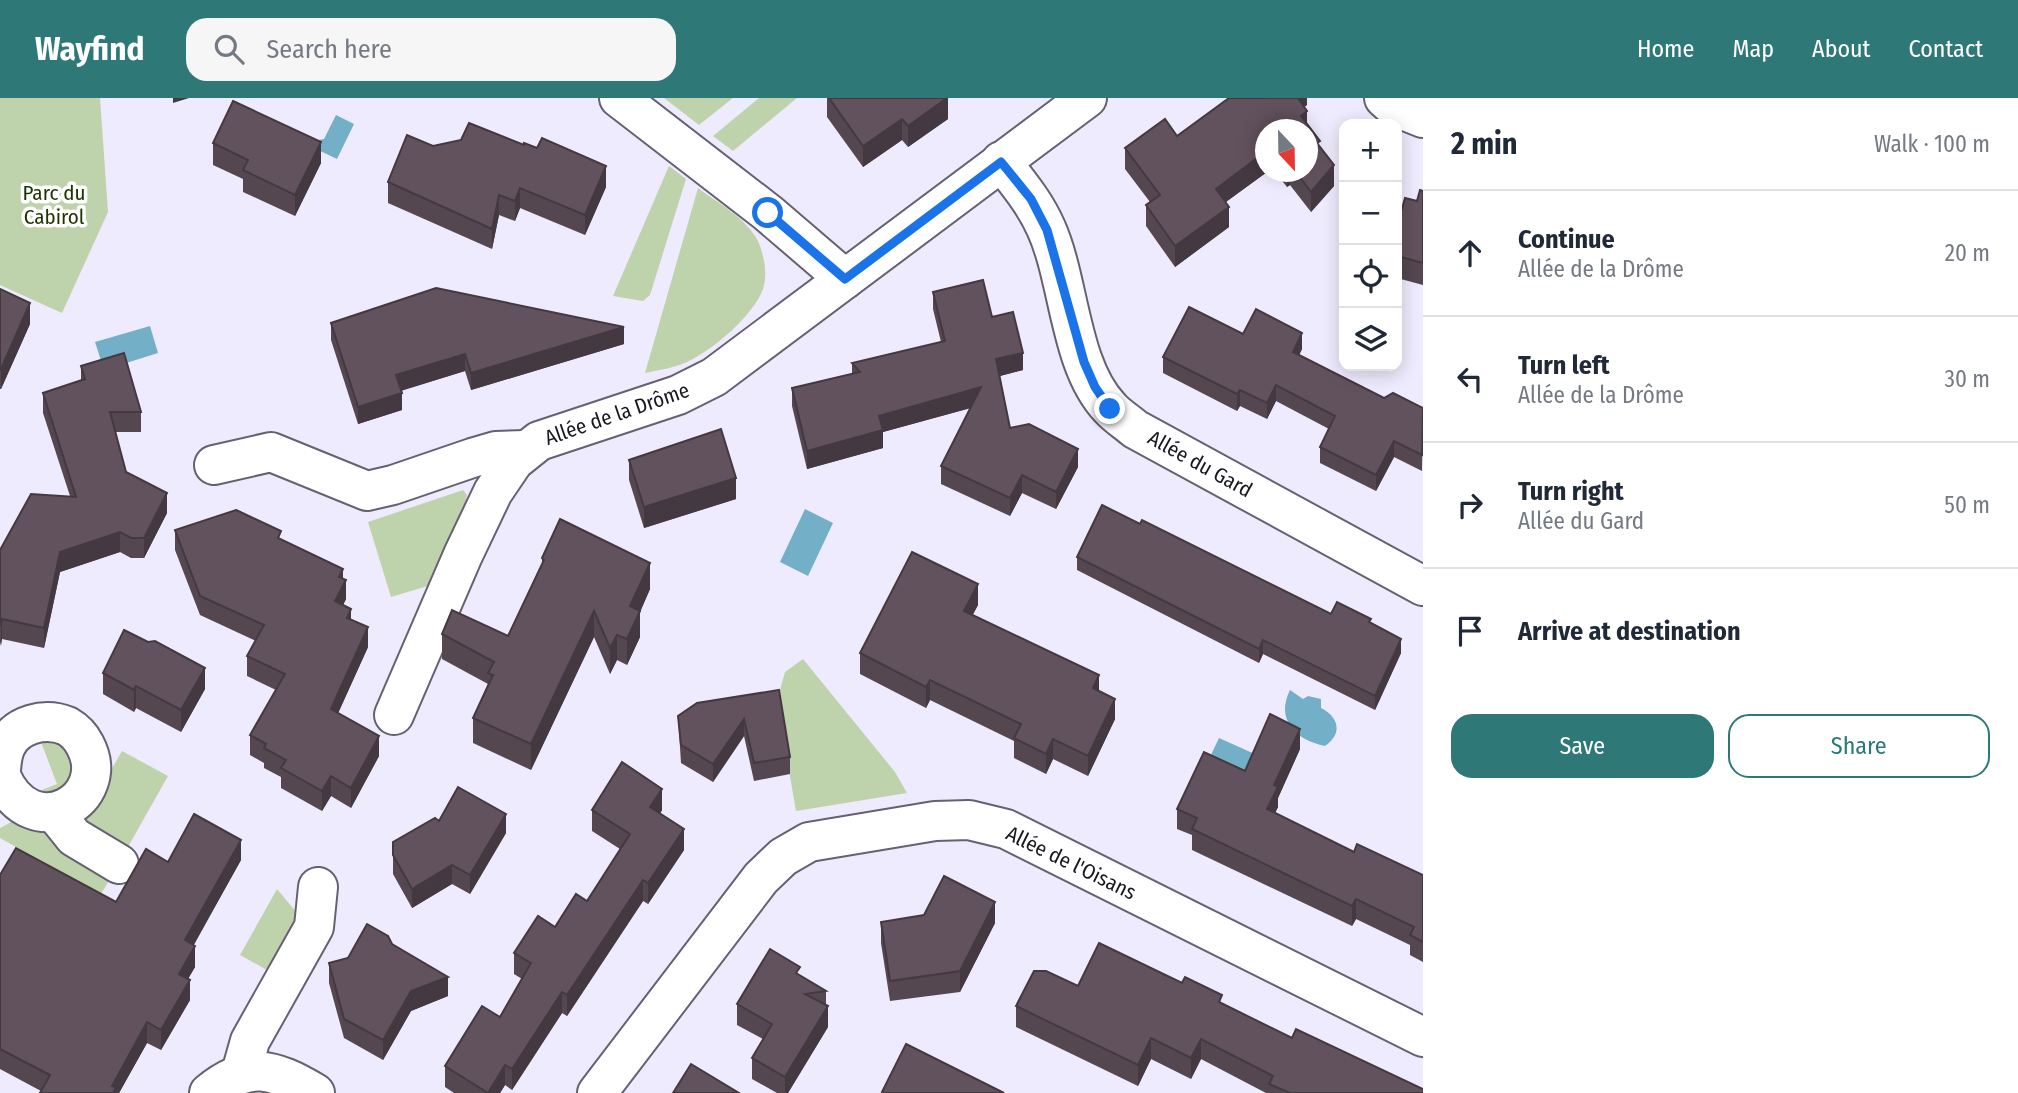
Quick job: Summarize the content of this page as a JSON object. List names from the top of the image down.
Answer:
{
  "streets": {
    "street": ["Allée de la Drôme", "Allée du Gard", "Allée de l'Oisans"]
  },
  "crossings": [
    ["Allée de la Drôme", "Allée du Gard"]
  ],
  "parks": ["Parc du Cabirol"],
  "north": "bottom",
  "page": {
    "header": "Wayfind",
    "search": "Search here",
    "nav": [
      "Home",
      "Map",
      "About",
      "Contact"
    ],
    "heading": ["2 min", "Walk · 100 m"],
    "map_buttons": ["+", "−"],
    "list": [
      ["Continue", "Allée de la Drôme", "20 m"],
      ["Turn left", "Allée de la Drôme", "30 m"],
      ["Turn right", "Allée du Gard", "50 m"],
      "Arrive at destination"
    ],
    "buttons": ["Save", "Share"]
  }
}
